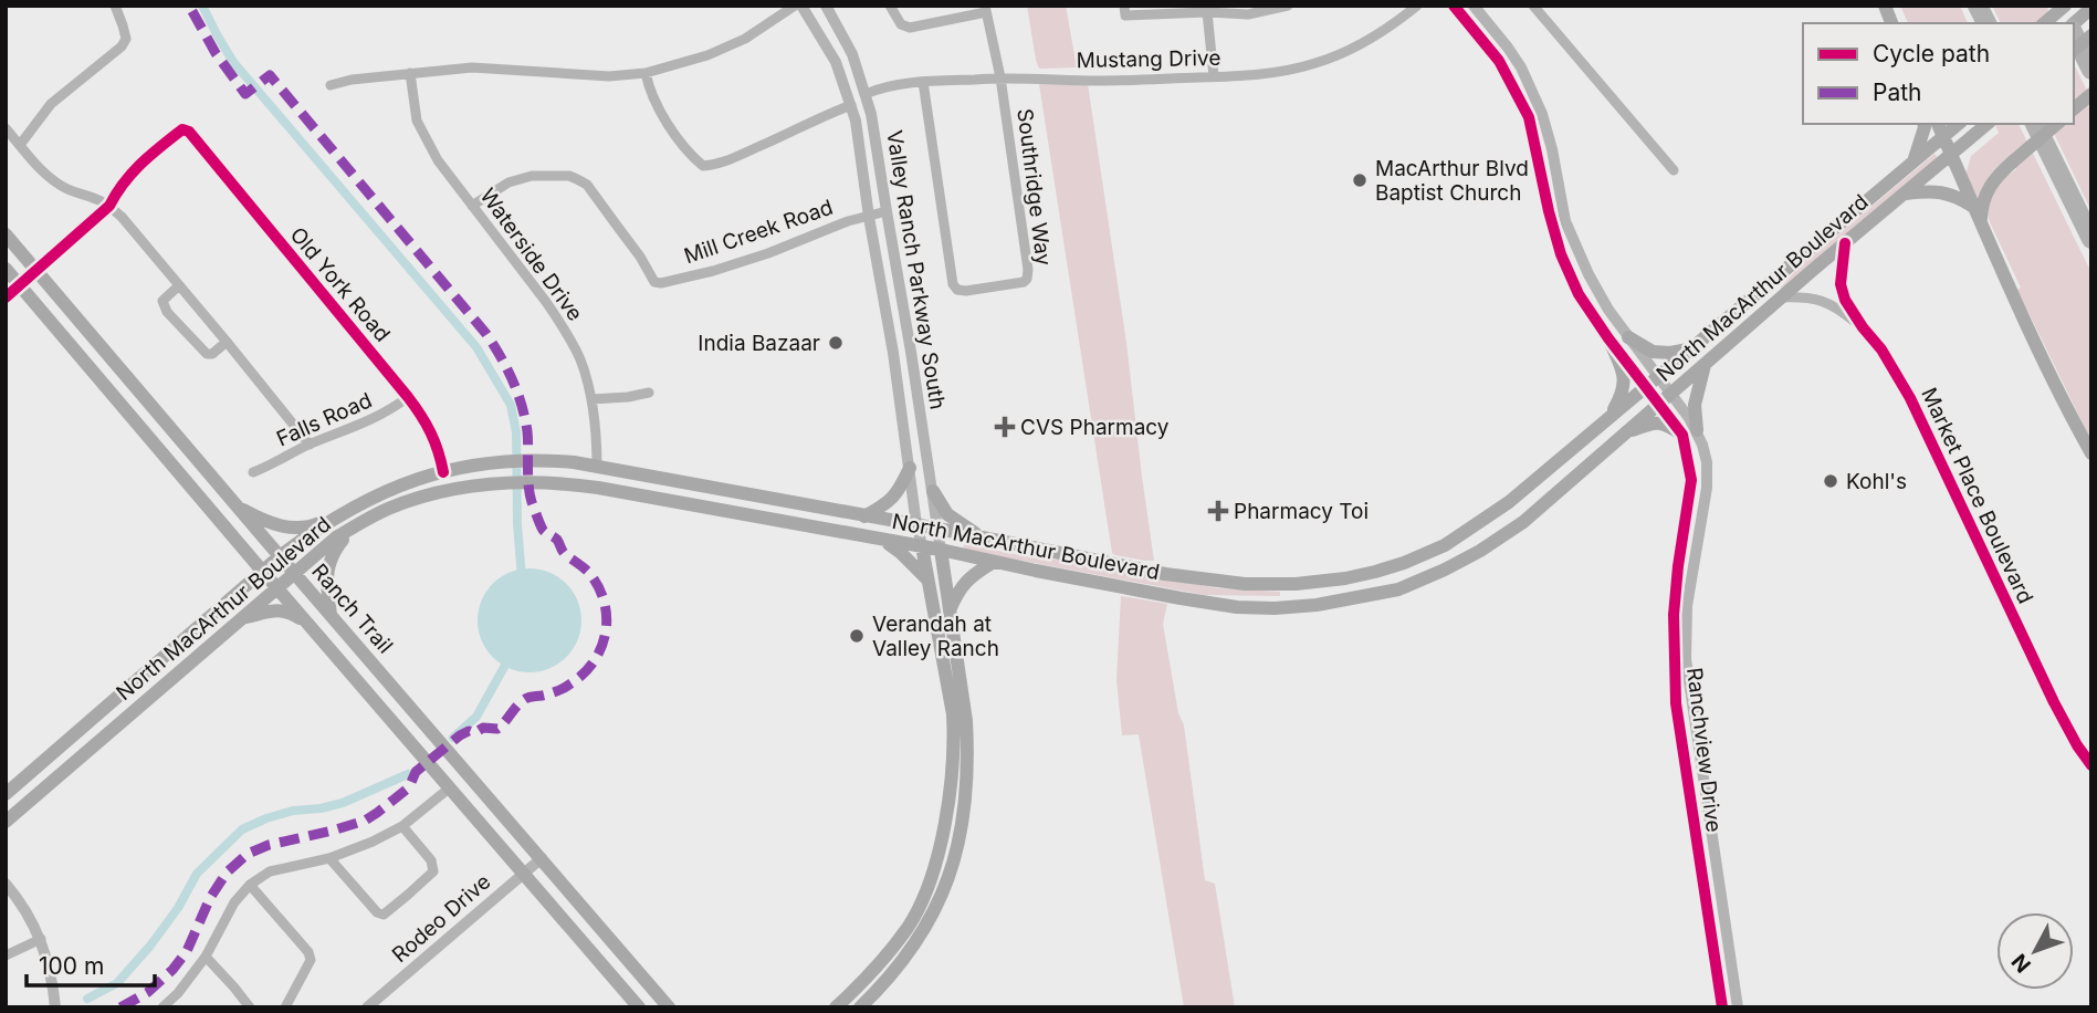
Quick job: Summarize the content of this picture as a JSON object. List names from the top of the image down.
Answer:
{
  "streets": {
    "main road": ["North MacArthur Boulevard", "Ranch Trail"],
    "street": [
      "Mustang Drive",
      "Southridge Way",
      "Mill Creek Road",
      "Waterside Drive",
      "Valley Ranch Parkway South",
      "Old York Road",
      "Falls Road",
      "Market Place Boulevard",
      "Ranchview Drive",
      "Rodeo Drive"
    ]
  },
  "crossings": [
    ["Mustang Drive", "Southridge Way"],
    ["Mustang Drive", "Valley Ranch Parkway South"],
    ["Mill Creek Road", "Waterside Drive"],
    ["Mill Creek Road", "Valley Ranch Parkway South"],
    ["Waterside Drive", "North MacArthur Boulevard"],
    ["Valley Ranch Parkway South", "North MacArthur Boulevard"],
    ["Old York Road", "North MacArthur Boulevard"],
    ["Old York Road", "Falls Road"],
    ["North MacArthur Boulevard", "Market Place Boulevard"],
    ["North MacArthur Boulevard", "Ranch Trail"],
    ["North MacArthur Boulevard", "Ranchview Drive"],
    ["Ranch Trail", "Rodeo Drive"]
  ],
  "places": {
    "other": [
      "MacArthur Blvd Baptist Church",
      "India Bazaar",
      "Kohl's",
      "Verandah at Valley Ranch"
    ],
    "health": ["CVS Pharmacy", "Pharmacy Toi"]
  },
  "legend": ["Cycle path", "Path"],
  "scale_bar": "100 m",
  "north": "bottom left"
}
